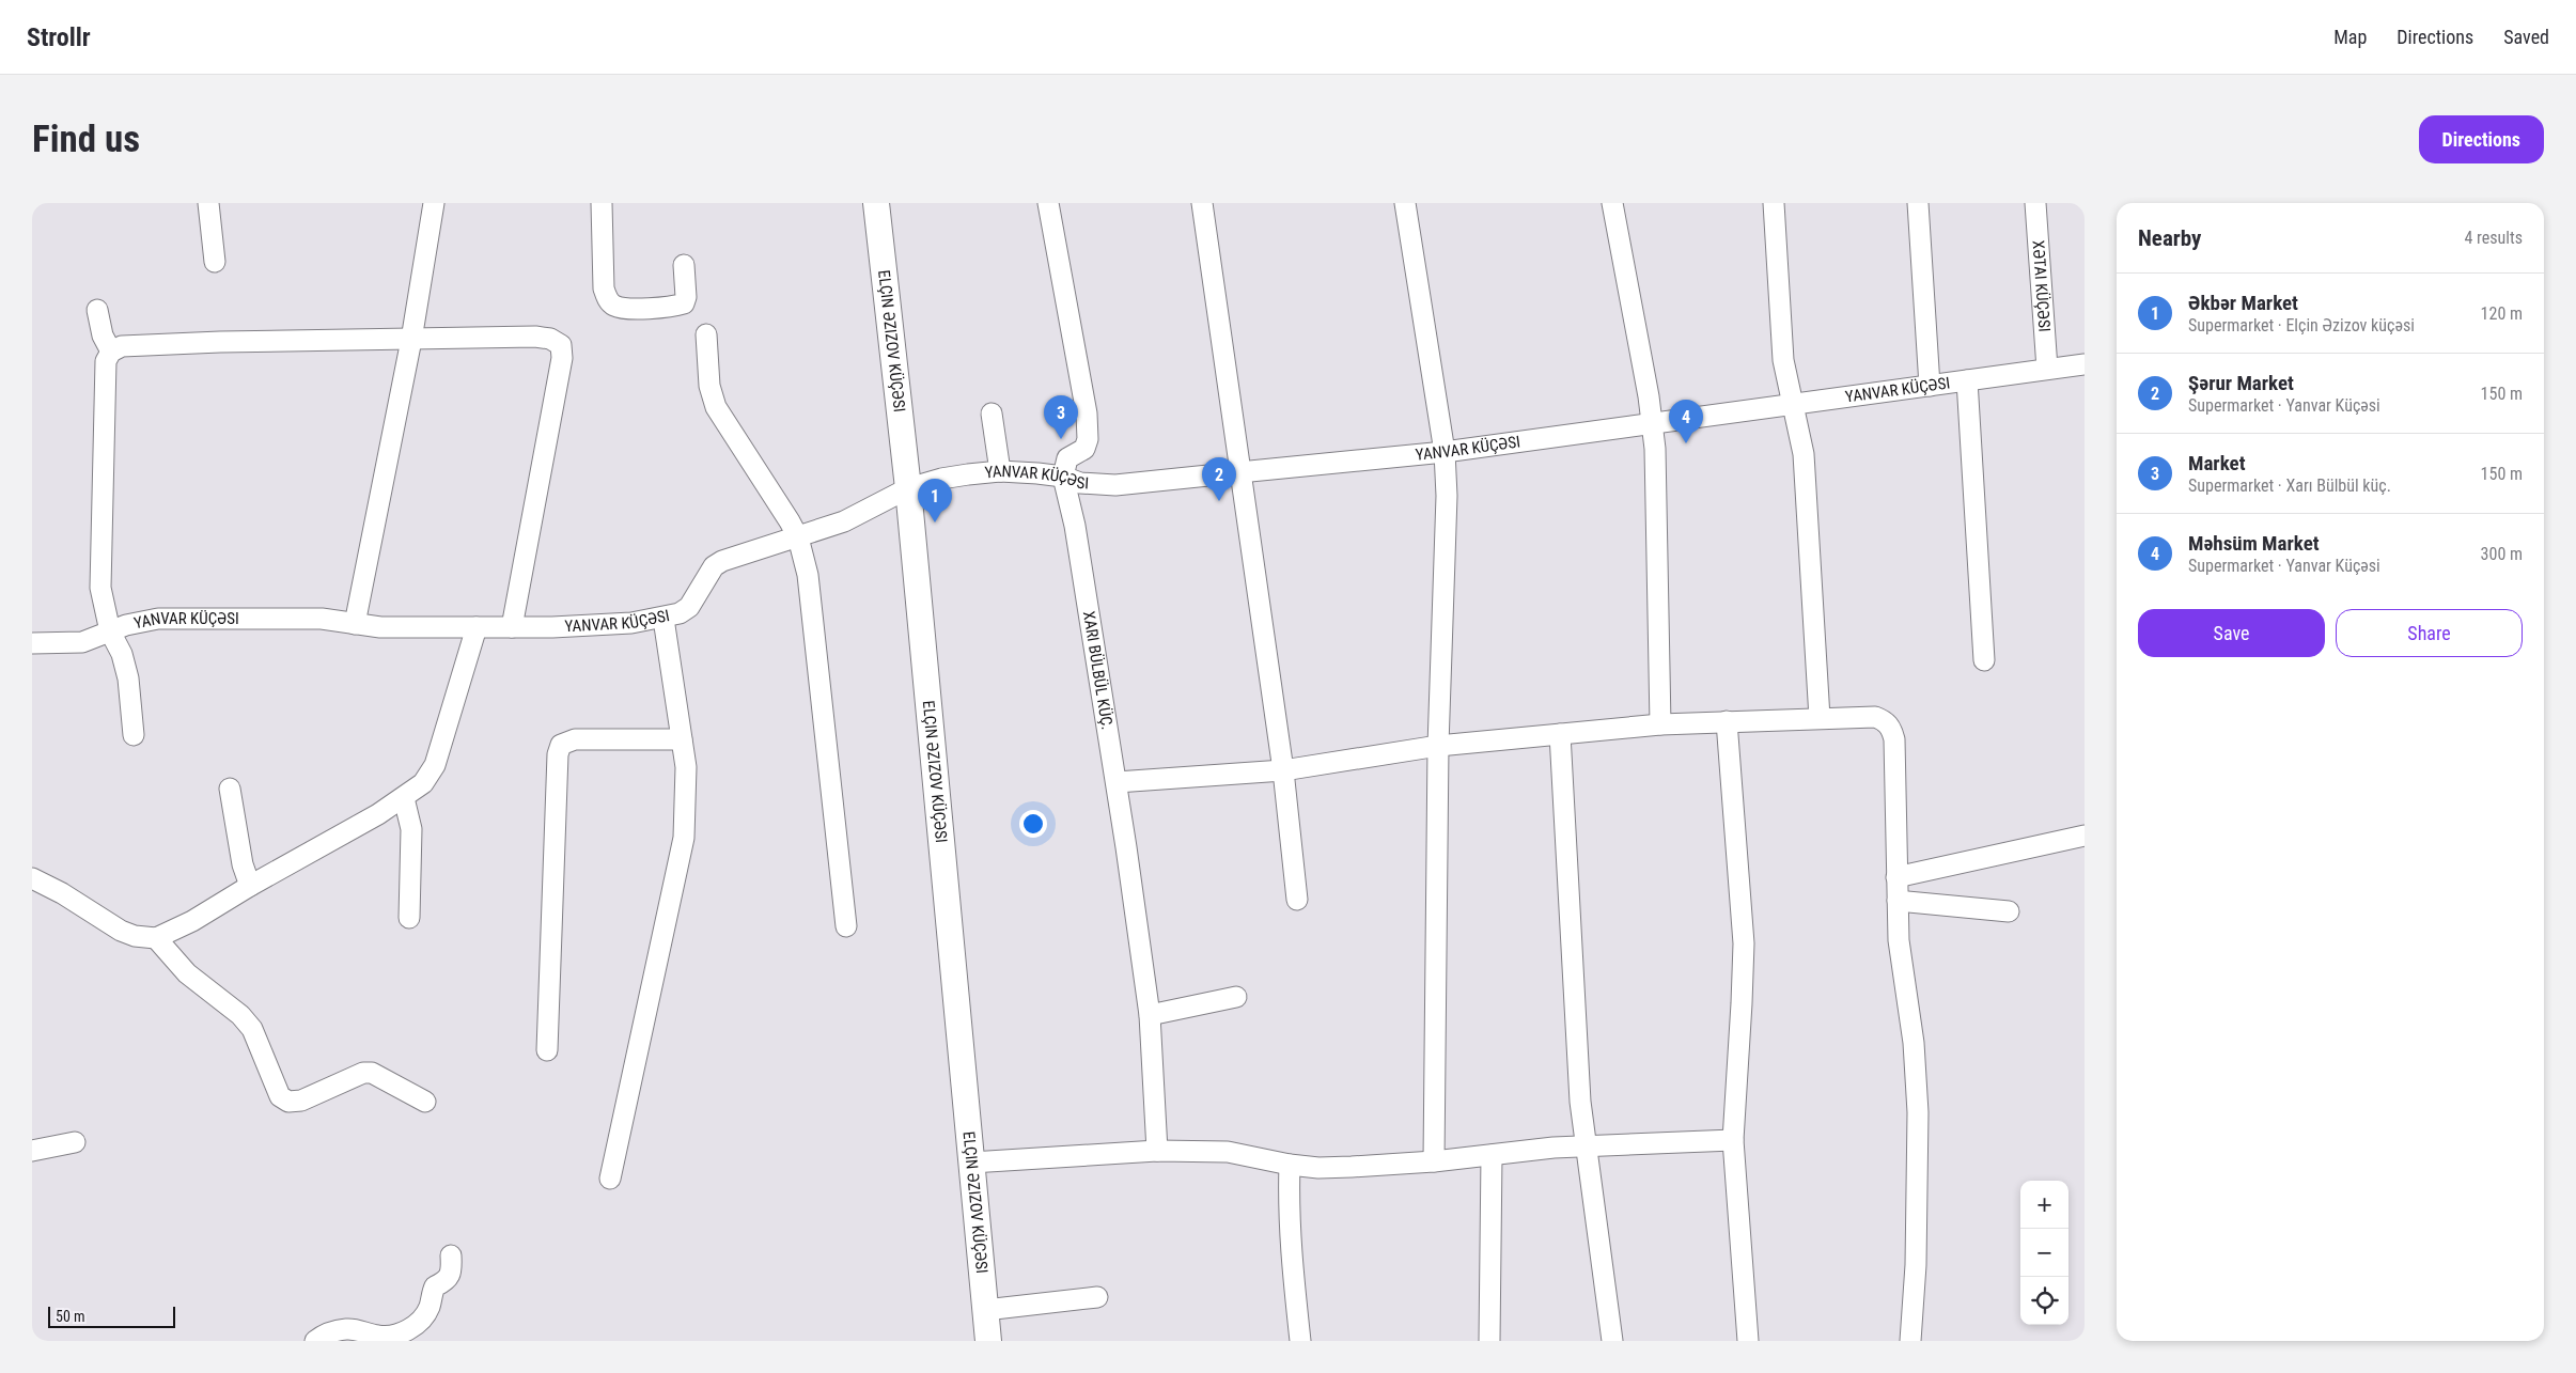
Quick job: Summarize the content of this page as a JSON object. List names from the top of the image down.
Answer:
{
  "streets": {
    "street": ["XƏTAI KÜÇƏSI", "ELÇIN ƏZIZOV KÜÇƏSI", "YANVAR KÜÇƏSI"]
  },
  "crossings": [
    ["XƏTAI KÜÇƏSI", "YANVAR KÜÇƏSI"],
    ["ELÇIN ƏZIZOV KÜÇƏSI", "YANVAR KÜÇƏSI"]
  ],
  "scale_bar": "50 m",
  "page": {
    "header": "Strollr",
    "nav": ["Map", "Directions", "Saved"],
    "buttons": [
      "Directions",
      ["Save", "Share"]
    ],
    "title": "Find us",
    "heading": ["Nearby", "4 results"],
    "list": [
      {
        "mark": "1",
        "name": "Əkbər Market",
        "note": "Supermarket · Elçin Əzizov küçəsi",
        "value": "120 m"
      },
      {
        "mark": "2",
        "name": "Şərur Market",
        "note": "Supermarket · Yanvar Küçəsi",
        "value": "150 m"
      },
      {
        "mark": "3",
        "name": "Market",
        "note": "Supermarket · Xarı Bülbül küç.",
        "value": "150 m"
      },
      {
        "mark": "4",
        "name": "Məhsüm Market",
        "note": "Supermarket · Yanvar Küçəsi",
        "value": "300 m"
      }
    ],
    "pins": [
      "3",
      "4",
      "2",
      "1"
    ],
    "map_buttons": ["+", "−"],
    "scale": "50 m"
  }
}
